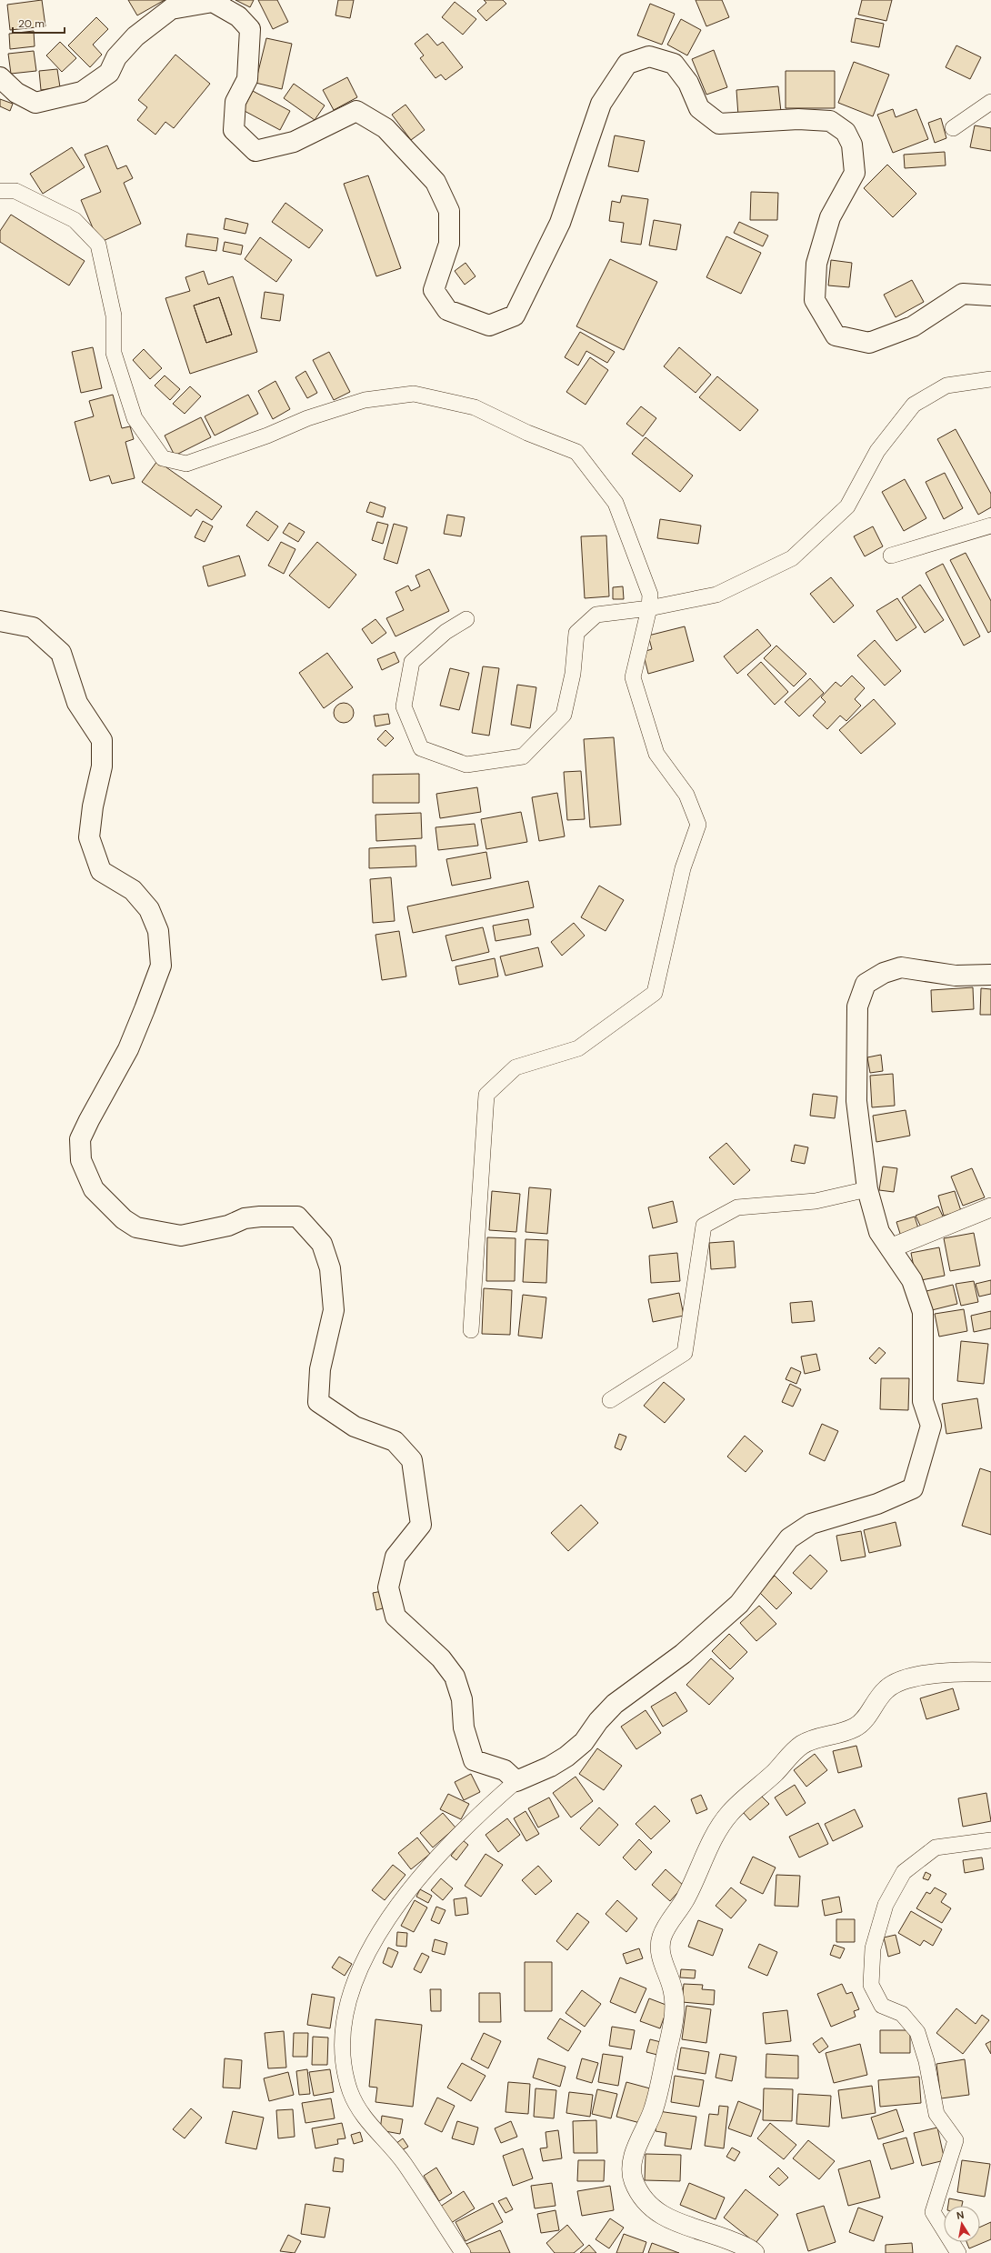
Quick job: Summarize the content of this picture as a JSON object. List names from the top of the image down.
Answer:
{
  "scale_bar": "20 m",
  "north": "top"
}
